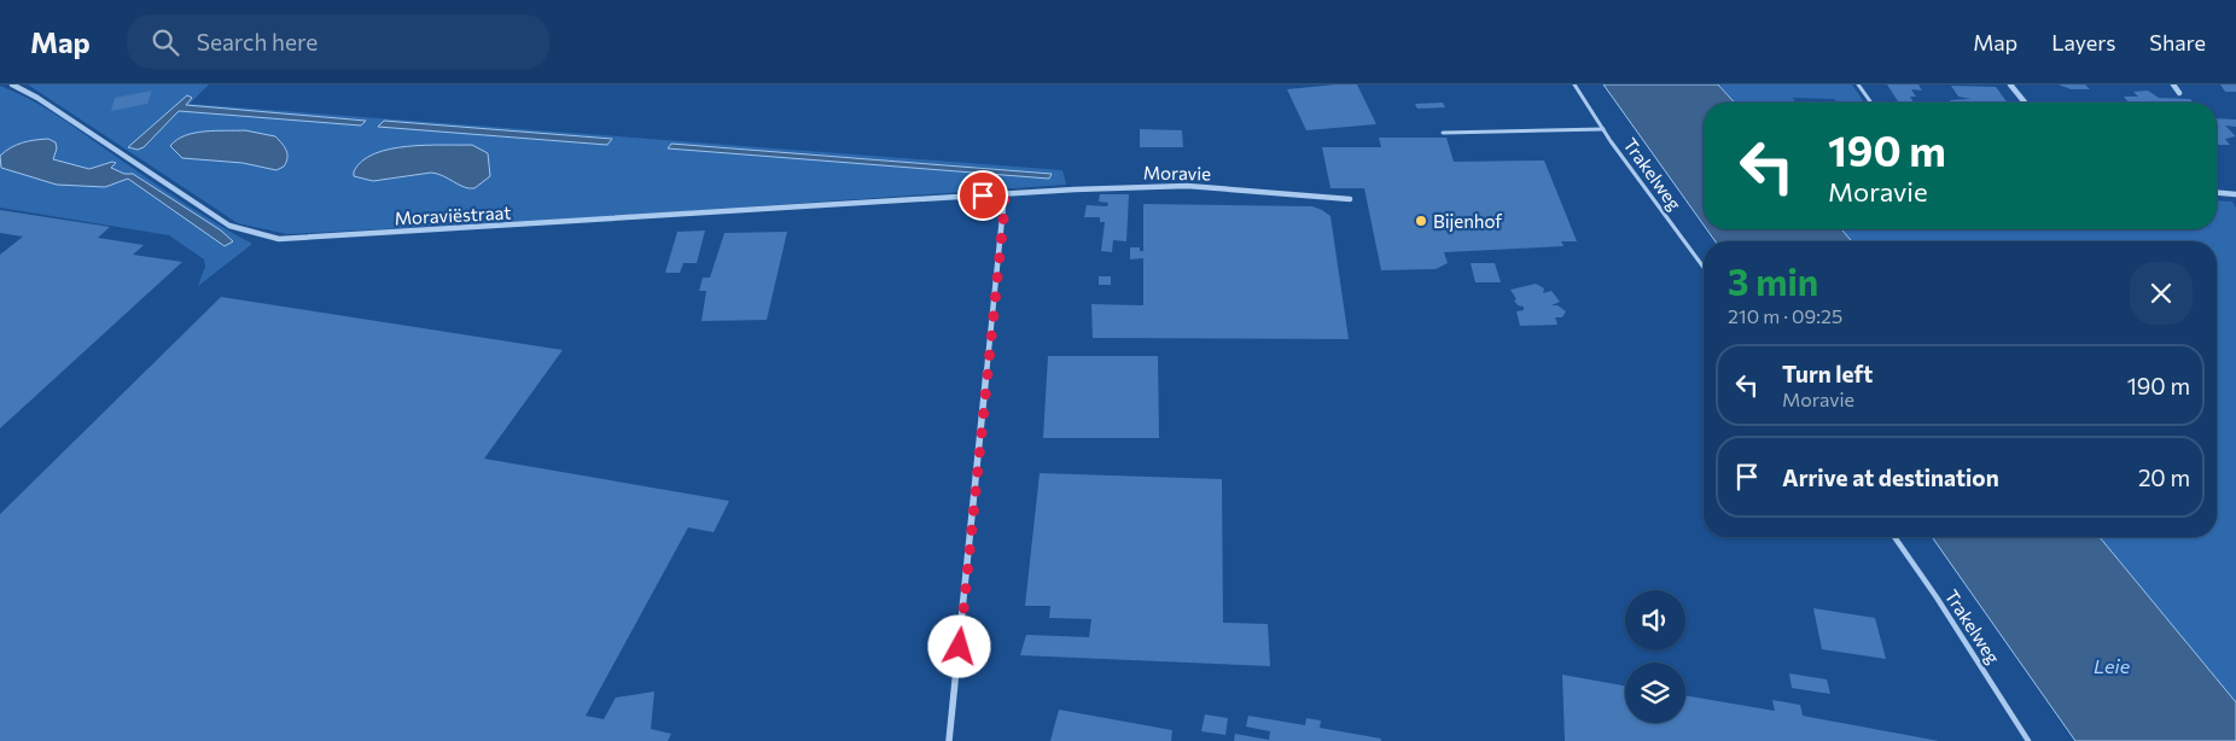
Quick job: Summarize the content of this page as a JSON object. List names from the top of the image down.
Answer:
{
  "streets": {
    "street": ["Moravie", "Moraviëstraat"],
    "lane": ["Trakelweg"]
  },
  "crossings": [
    ["Moravie", "Moraviëstraat"]
  ],
  "water": ["Leie"],
  "places": ["Bijenhof"],
  "page": {
    "header": "Map",
    "search": "Search here",
    "nav": ["Map", "Layers", "Share"],
    "turn": ["190 m", "Moravie"],
    "heading": ["3 min", "210 m · 09:25"],
    "list": [
      {
        "name": "Turn left",
        "note": "Moravie",
        "value": "190 m"
      },
      {
        "name": "Arrive at destination",
        "value": "20 m"
      }
    ]
  }
}
